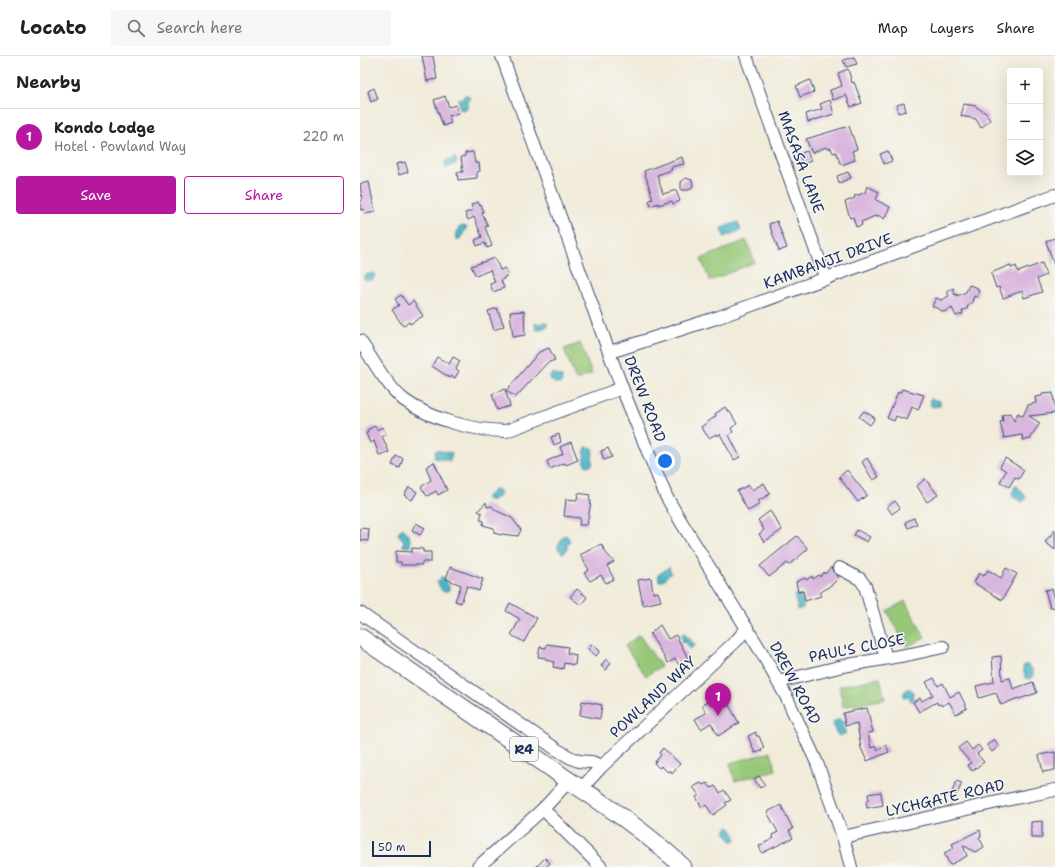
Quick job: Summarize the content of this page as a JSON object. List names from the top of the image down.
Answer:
{
  "streets": {
    "highway": ["R4"],
    "street": [
      "MASASA LANE",
      "KAMBANJI DRIVE",
      "DREW ROAD",
      "PAUL'S CLOSE",
      "POWLAND WAY",
      "LYCHGATE ROAD"
    ]
  },
  "crossings": [
    ["MASASA LANE", "KAMBANJI DRIVE"],
    ["KAMBANJI DRIVE", "DREW ROAD"],
    ["DREW ROAD", "PAUL'S CLOSE"],
    ["DREW ROAD", "POWLAND WAY"],
    ["DREW ROAD", "LYCHGATE ROAD"],
    ["POWLAND WAY", "R4"]
  ],
  "scale_bar": "50 m",
  "page": {
    "header": "Locato",
    "search": "Search here",
    "nav": ["Map", "Layers", "Share"],
    "heading": "Nearby",
    "map_buttons": ["+", "−"],
    "list": [
      {
        "mark": "1",
        "name": "Kondo Lodge",
        "note": "Hotel · Powland Way",
        "value": "220 m"
      }
    ],
    "buttons": ["Save", "Share"],
    "pins": "1",
    "scale": "50 m"
  }
}
